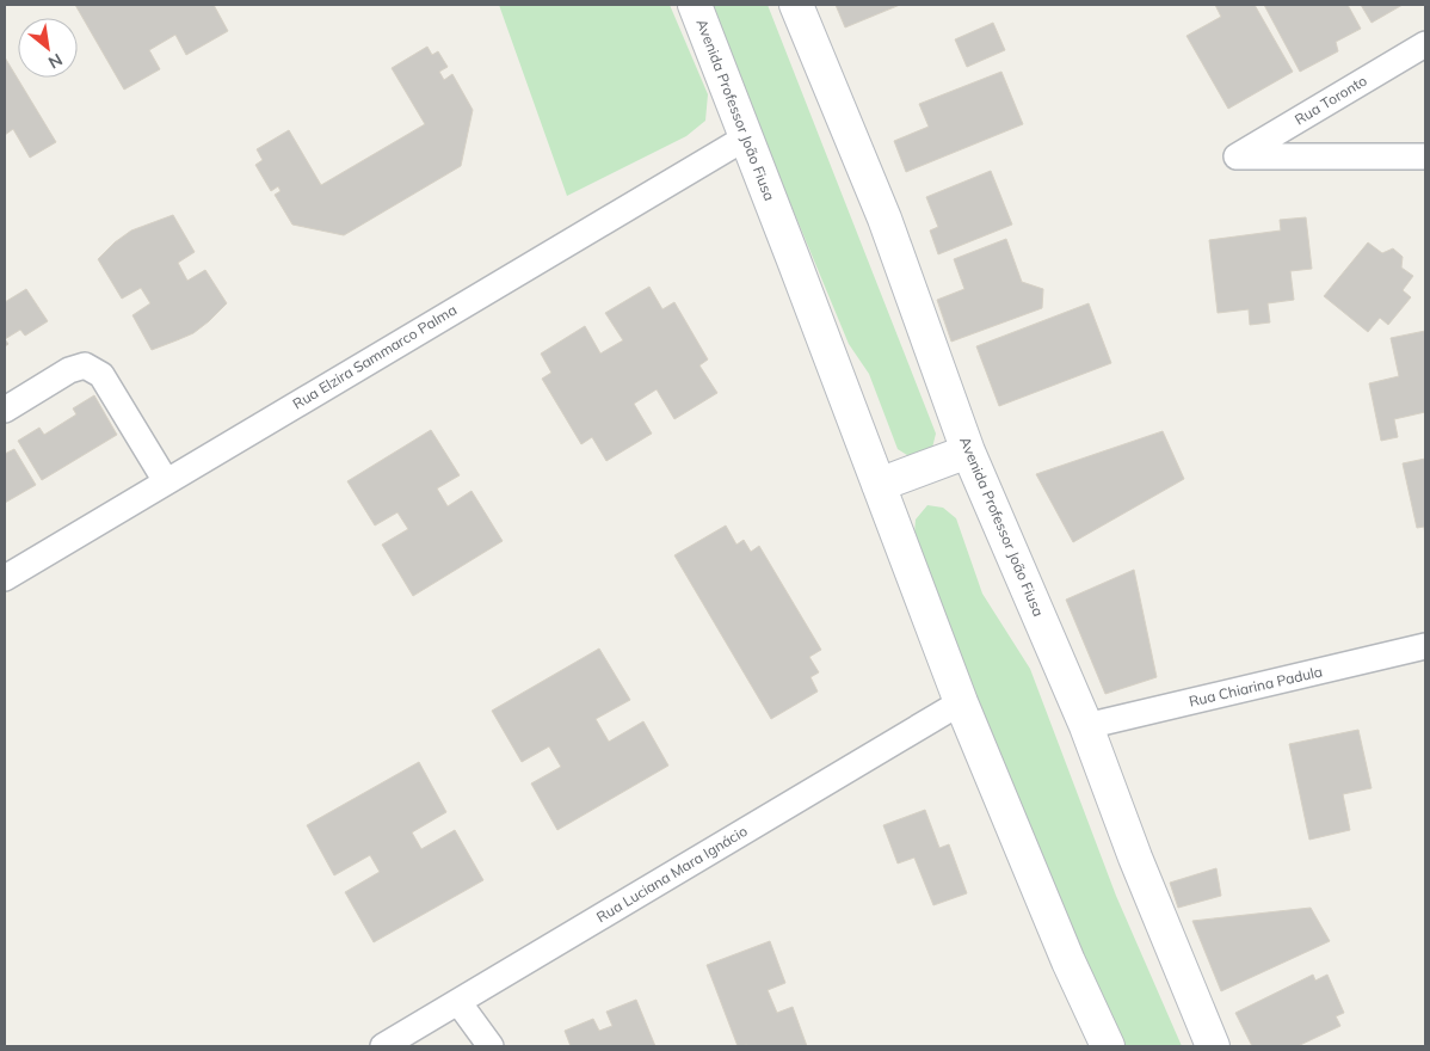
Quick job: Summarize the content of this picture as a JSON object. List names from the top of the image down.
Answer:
{
  "streets": {
    "main road": ["Avenida Professor João Fiusa"],
    "street": [
      "Rua Toronto",
      "Rua Elzira Sammarco Palma",
      "Rua Chiarina Padula",
      "Rua Luciana Mara Ignácio"
    ]
  },
  "crossings": [
    ["Avenida Professor João Fiusa", "Rua Elzira Sammarco Palma"],
    ["Avenida Professor João Fiusa", "Rua Chiarina Padula"],
    ["Avenida Professor João Fiusa", "Rua Luciana Mara Ignácio"]
  ],
  "north": "bottom right"
}
